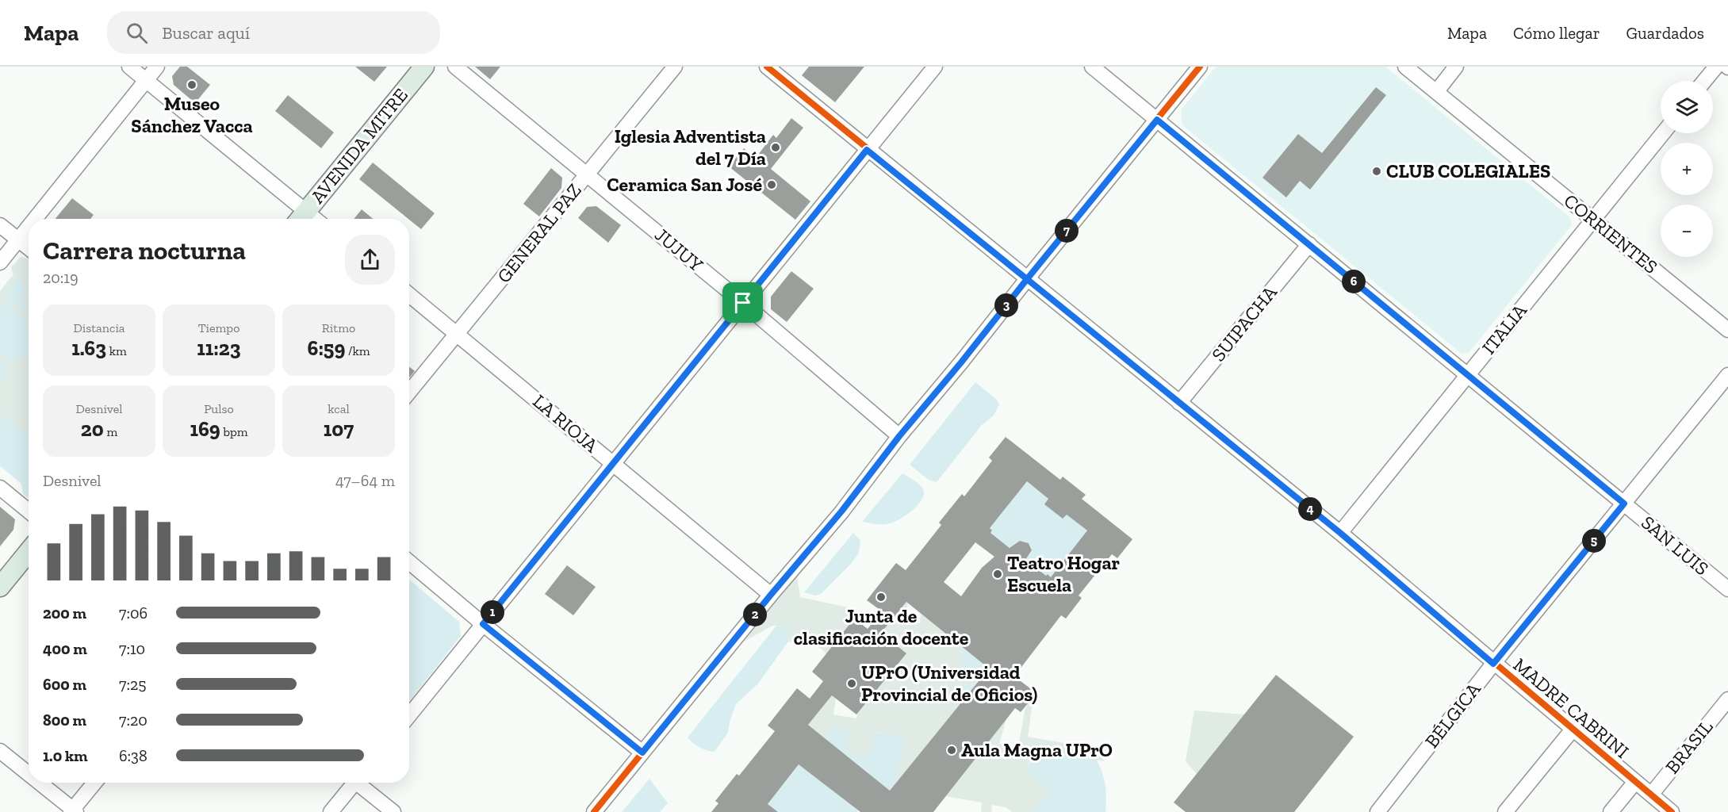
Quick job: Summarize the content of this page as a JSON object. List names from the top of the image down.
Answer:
{
  "streets": {
    "main road": ["AVENIDA MITRE"],
    "street": [
      "GENERAL PAZ",
      "CORRIENTES",
      "JUJUY",
      "SUIPACHA",
      "ITALIA",
      "LA RIOJA",
      "SAN LUIS",
      "MADRE CABRINI",
      "BÉLGICA",
      "BRASIL"
    ]
  },
  "crossings": [
    ["GENERAL PAZ", "JUJUY"],
    ["GENERAL PAZ", "LA RIOJA"],
    ["CORRIENTES", "ITALIA"],
    ["SUIPACHA", "SAN LUIS"],
    ["SUIPACHA", "MADRE CABRINI"],
    ["ITALIA", "SAN LUIS"],
    ["ITALIA", "MADRE CABRINI"],
    ["SAN LUIS", "BÉLGICA"],
    ["MADRE CABRINI", "BÉLGICA"],
    ["MADRE CABRINI", "BRASIL"]
  ],
  "places": [
    "Museo Sánchez Vacca",
    "Iglesia Adventista del 7 Día",
    "CLUB COLEGIALES",
    "Ceramica San José",
    "Teatro Hogar Escuela",
    "Junta de clasificación docente",
    "UPrO (Universidad Provincial de Oficios)",
    "Aula Magna UPrO"
  ],
  "page": {
    "header": "Mapa",
    "search": "Buscar aquí",
    "nav": ["Mapa", "Cómo llegar", "Guardados"],
    "map_buttons": ["+", "−"],
    "pins": [
      "7",
      "6",
      "3",
      "4",
      "5",
      "1",
      "2"
    ],
    "heading": ["Carrera nocturna", "20:19"],
    "stats": [
      ["Distancia", "1.63 km"],
      ["Tiempo", "11:23"],
      ["Ritmo", "6:59 /km"],
      ["Desnivel", "20 m"],
      ["Pulso", "169 bpm"],
      ["kcal", "107"]
    ],
    "chart": ["Desnivel", "47–64 m"],
    "list": [
      {
        "name": "200 m",
        "note": "7:06"
      },
      {
        "name": "400 m",
        "note": "7:10"
      },
      {
        "name": "600 m",
        "note": "7:25"
      },
      {
        "name": "800 m",
        "note": "7:20"
      },
      {
        "name": "1.0 km",
        "note": "6:38"
      }
    ]
  }
}
